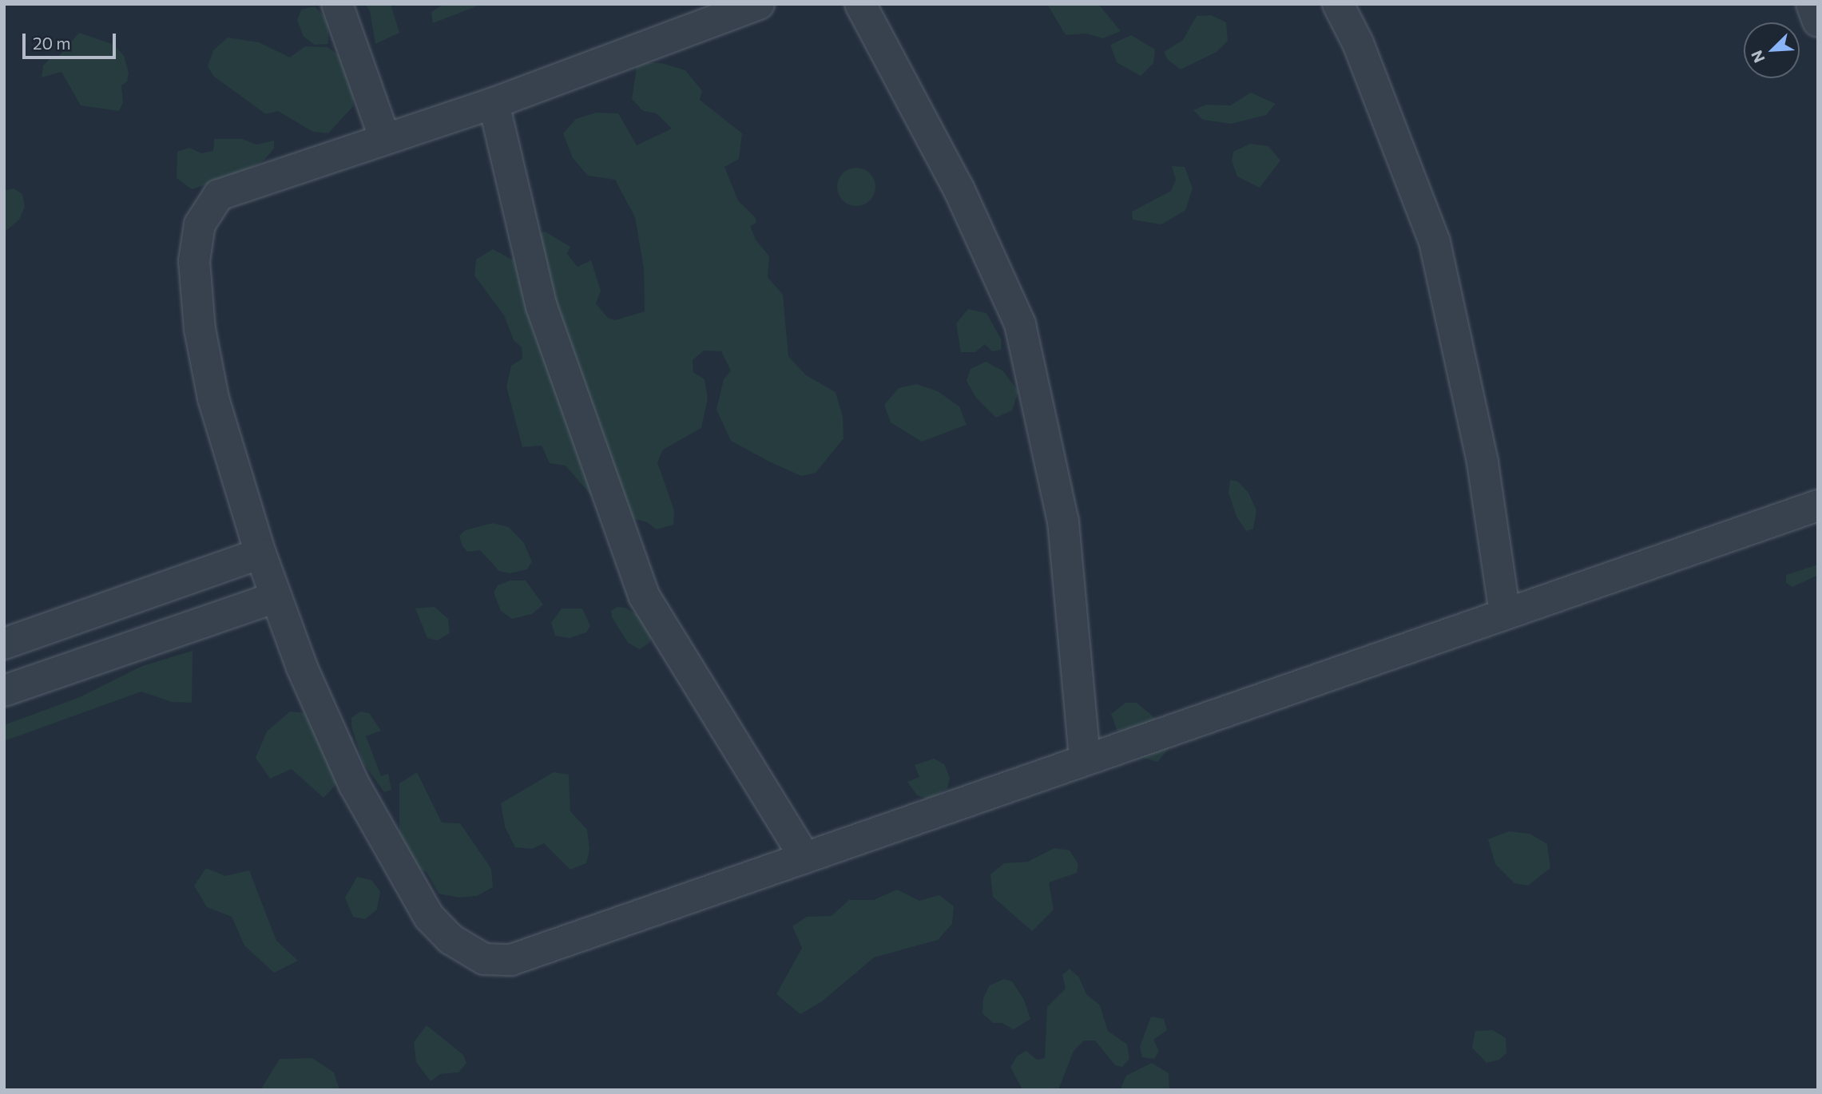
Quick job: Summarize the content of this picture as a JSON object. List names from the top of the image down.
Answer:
{
  "scale_bar": "20 m",
  "north": "bottom left"
}
